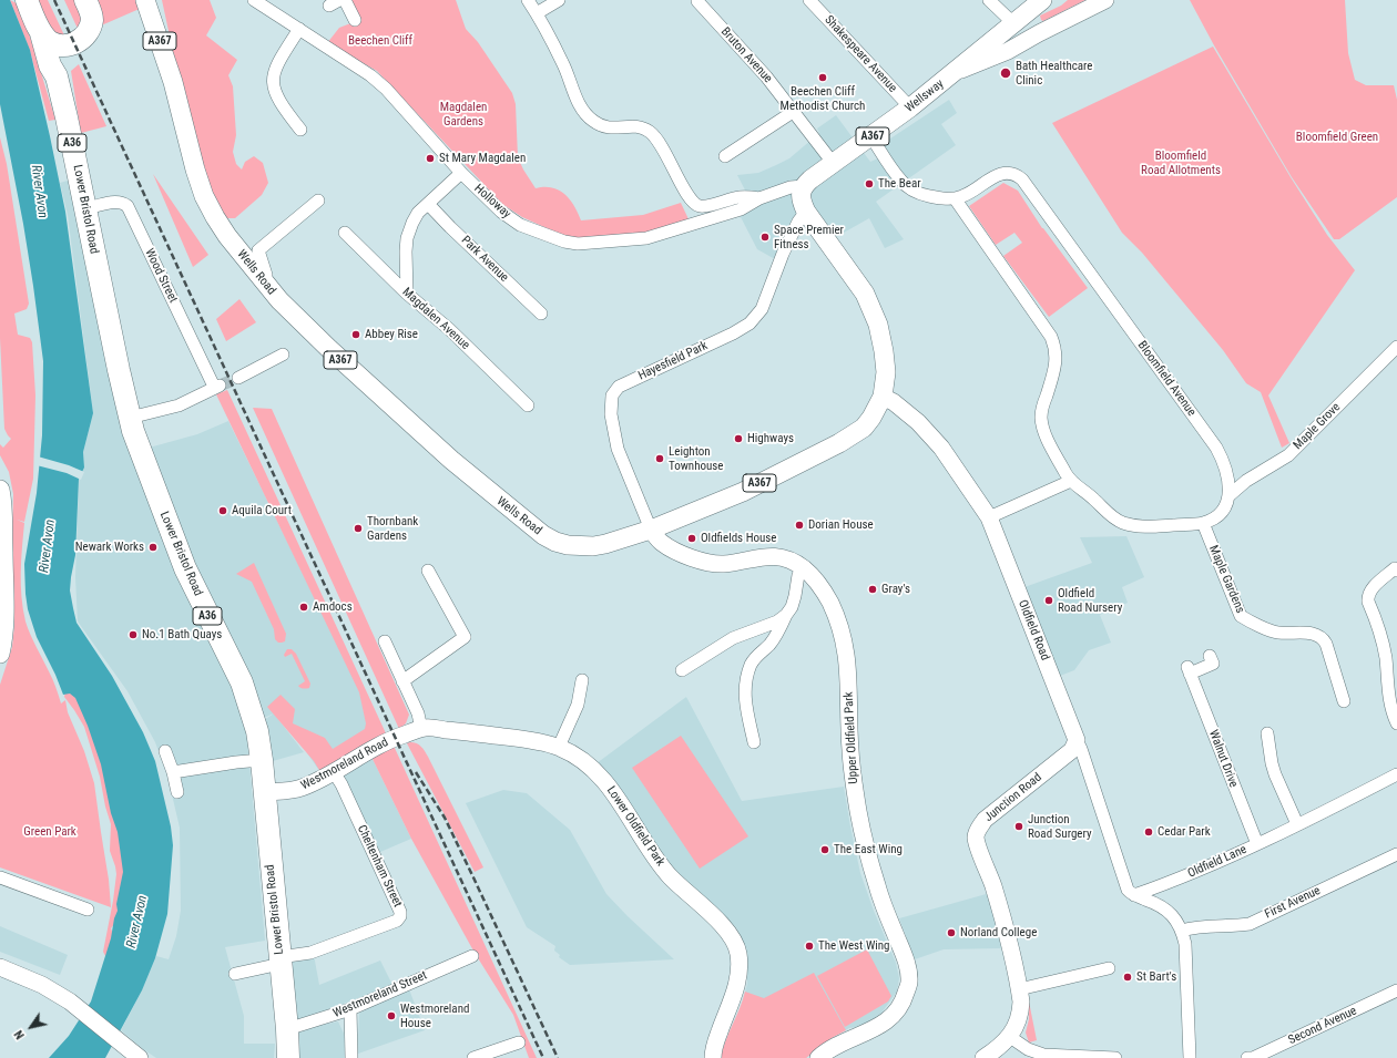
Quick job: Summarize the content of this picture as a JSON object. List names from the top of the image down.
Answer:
{
  "streets": {
    "highway": ["A36", "Lower Bristol Road"],
    "main road": ["A367", "Wellsway", "Wells Road"],
    "street": [
      "Shakespeare Avenue",
      "Bruton Avenue",
      "Holloway",
      "Park Avenue",
      "Wood Street",
      "Magdalen Avenue",
      "Hayesfield Park",
      "Bloomfield Avenue",
      "Maple Grove",
      "Maple Gardens",
      "Oldfield Road",
      "Upper Oldfield Park",
      "Walnut Drive",
      "Westmoreland Road",
      "Junction Road",
      "Lower Oldfield Park",
      "Oldfield Lane",
      "Cheltenham Street",
      "First Avenue",
      "Westmoreland Street",
      "Second Avenue"
    ]
  },
  "crossings": [
    ["Shakespeare Avenue", "Wellsway"],
    ["Bruton Avenue", "Wellsway"],
    ["Wellsway", "Wells Road"],
    ["Wellsway", "Bloomfield Avenue"],
    ["A36", "Lower Bristol Road"],
    ["Lower Bristol Road", "Wood Street"],
    ["Lower Bristol Road", "Westmoreland Road"],
    ["Lower Bristol Road", "Cheltenham Street"],
    ["Lower Bristol Road", "Westmoreland Street"],
    ["Wells Road", "Hayesfield Park"],
    ["Wells Road", "Oldfield Road"],
    ["Wells Road", "Upper Oldfield Park"],
    ["Hayesfield Park", "Upper Oldfield Park"],
    ["Bloomfield Avenue", "Maple Grove"],
    ["Oldfield Road", "Junction Road"],
    ["Oldfield Road", "Oldfield Lane"],
    ["Walnut Drive", "Oldfield Lane"],
    ["Westmoreland Road", "Lower Oldfield Park"],
    ["Westmoreland Road", "Cheltenham Street"]
  ],
  "water": ["River Avon"],
  "parks": [
    "Beechen Cliff",
    "Magdalen Gardens",
    "Bloomfield Green",
    "Bloomfield Road Allotments",
    "Green Park"
  ],
  "places": [
    "Bath Healthcare Clinic",
    "Beechen Cliff Methodist Church",
    "St Mary Magdalen",
    "The Bear",
    "Space Premier Fitness",
    "Abbey Rise",
    "Highways",
    "Leighton Townhouse",
    "Aquila Court",
    "Dorian House",
    "Thornbank Gardens",
    "Oldfields House",
    "Newark Works",
    "Gray's",
    "Oldfield Road Nursery",
    "Amdocs",
    "No.1 Bath Quays",
    "Junction Road Surgery",
    "Cedar Park",
    "The East Wing",
    "Norland College",
    "The West Wing",
    "St Bart's",
    "Westmoreland House"
  ],
  "north": "bottom left"
}
